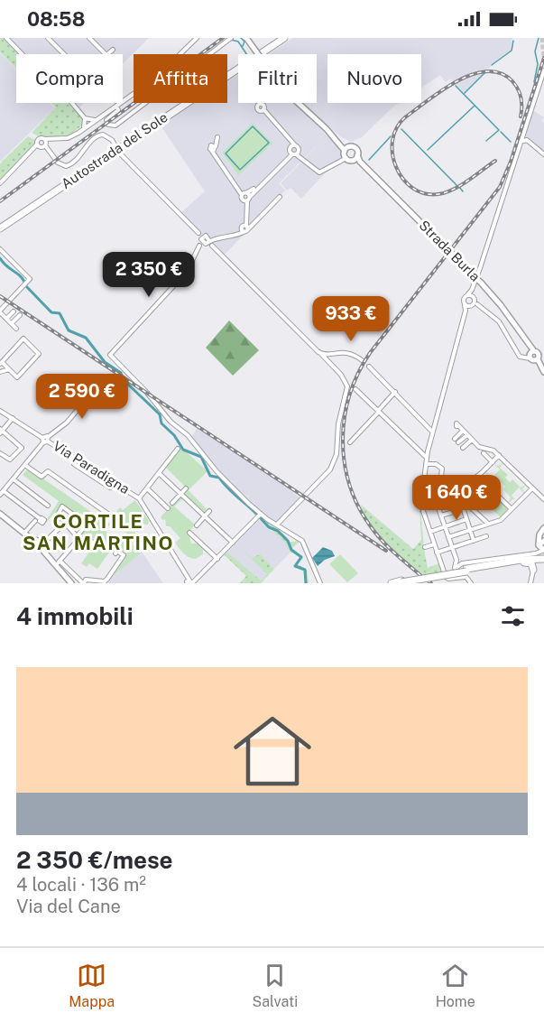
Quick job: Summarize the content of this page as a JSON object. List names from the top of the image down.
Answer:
{
  "streets": {
    "highway": ["Autostrada del Sole"],
    "main road": ["Strada Burla"],
    "street": ["Via Paradigna"]
  },
  "districts": ["CORTILE SAN MARTINO"],
  "page": {
    "status": "08:58",
    "chip": [
      "Compra",
      "Affitta",
      "Filtri",
      "Nuovo"
    ],
    "price": [
      "2 350 €",
      "933 €",
      "2 590 €",
      "1 640 €"
    ],
    "heading": "4 immobili",
    "list": [
      {
        "name": "2 350 €/mese",
        "note": "4 locali · 136 m² · Via del Cane"
      }
    ],
    "tabs": ["Mappa", "Salvati", "Home"]
  }
}
